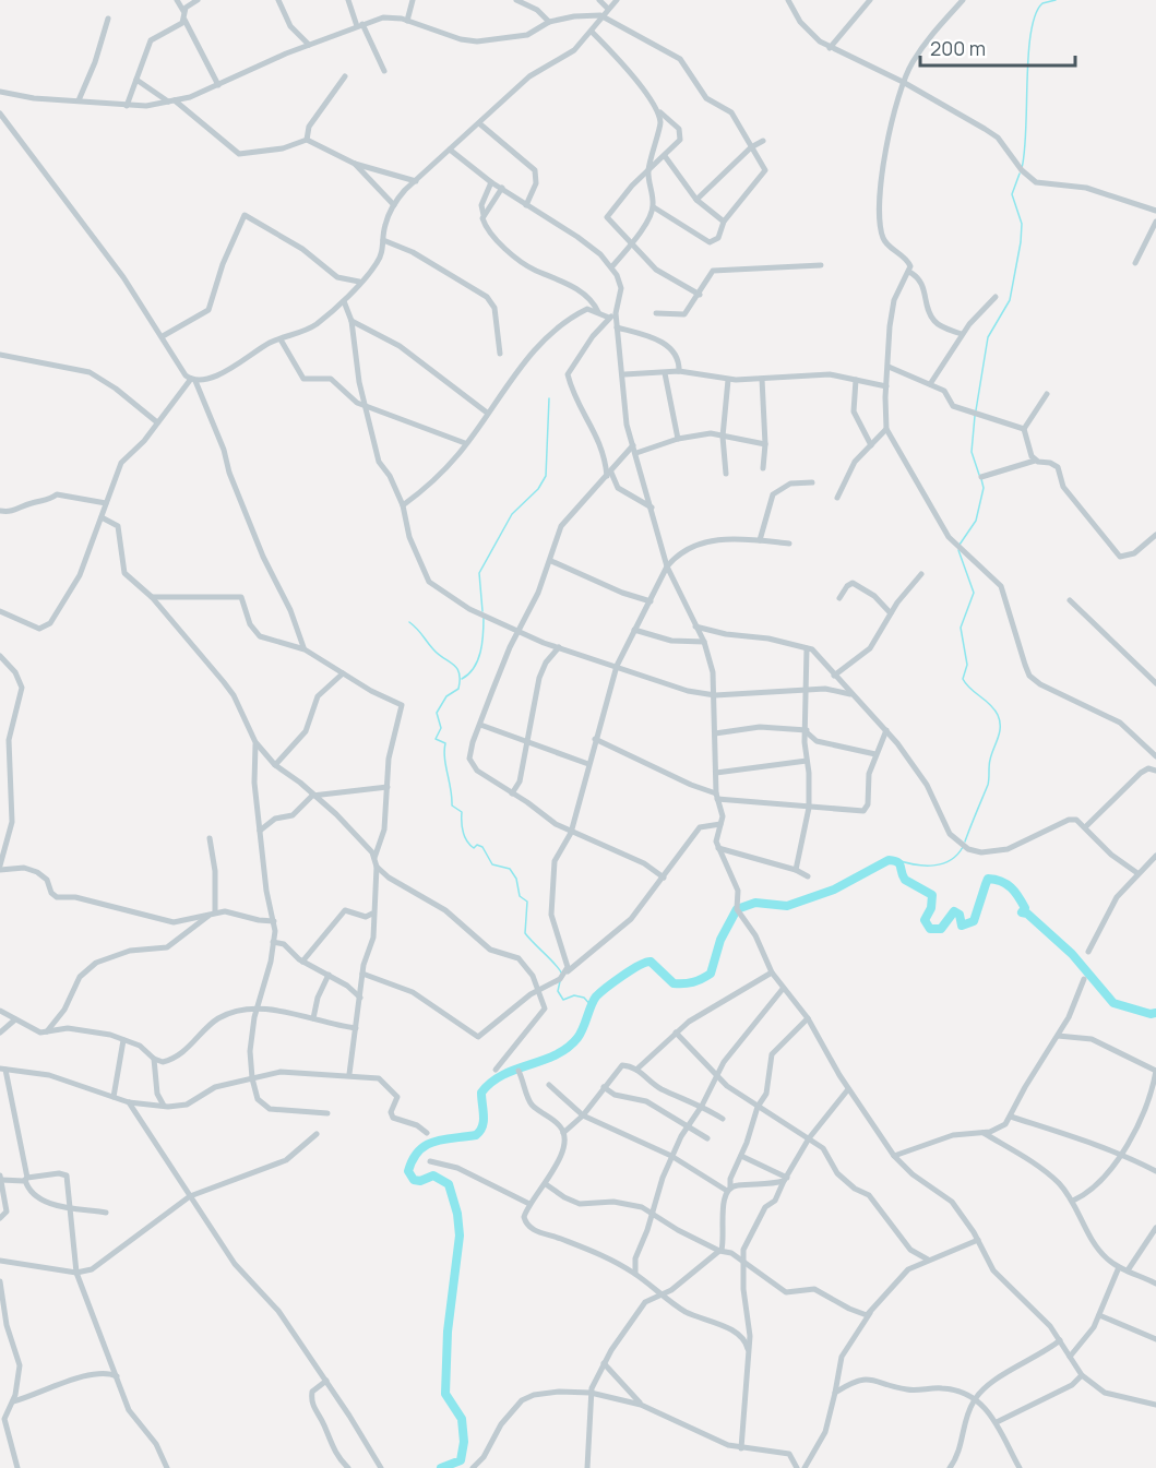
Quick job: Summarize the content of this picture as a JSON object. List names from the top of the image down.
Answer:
{
  "scale_bar": "200 m"
}
